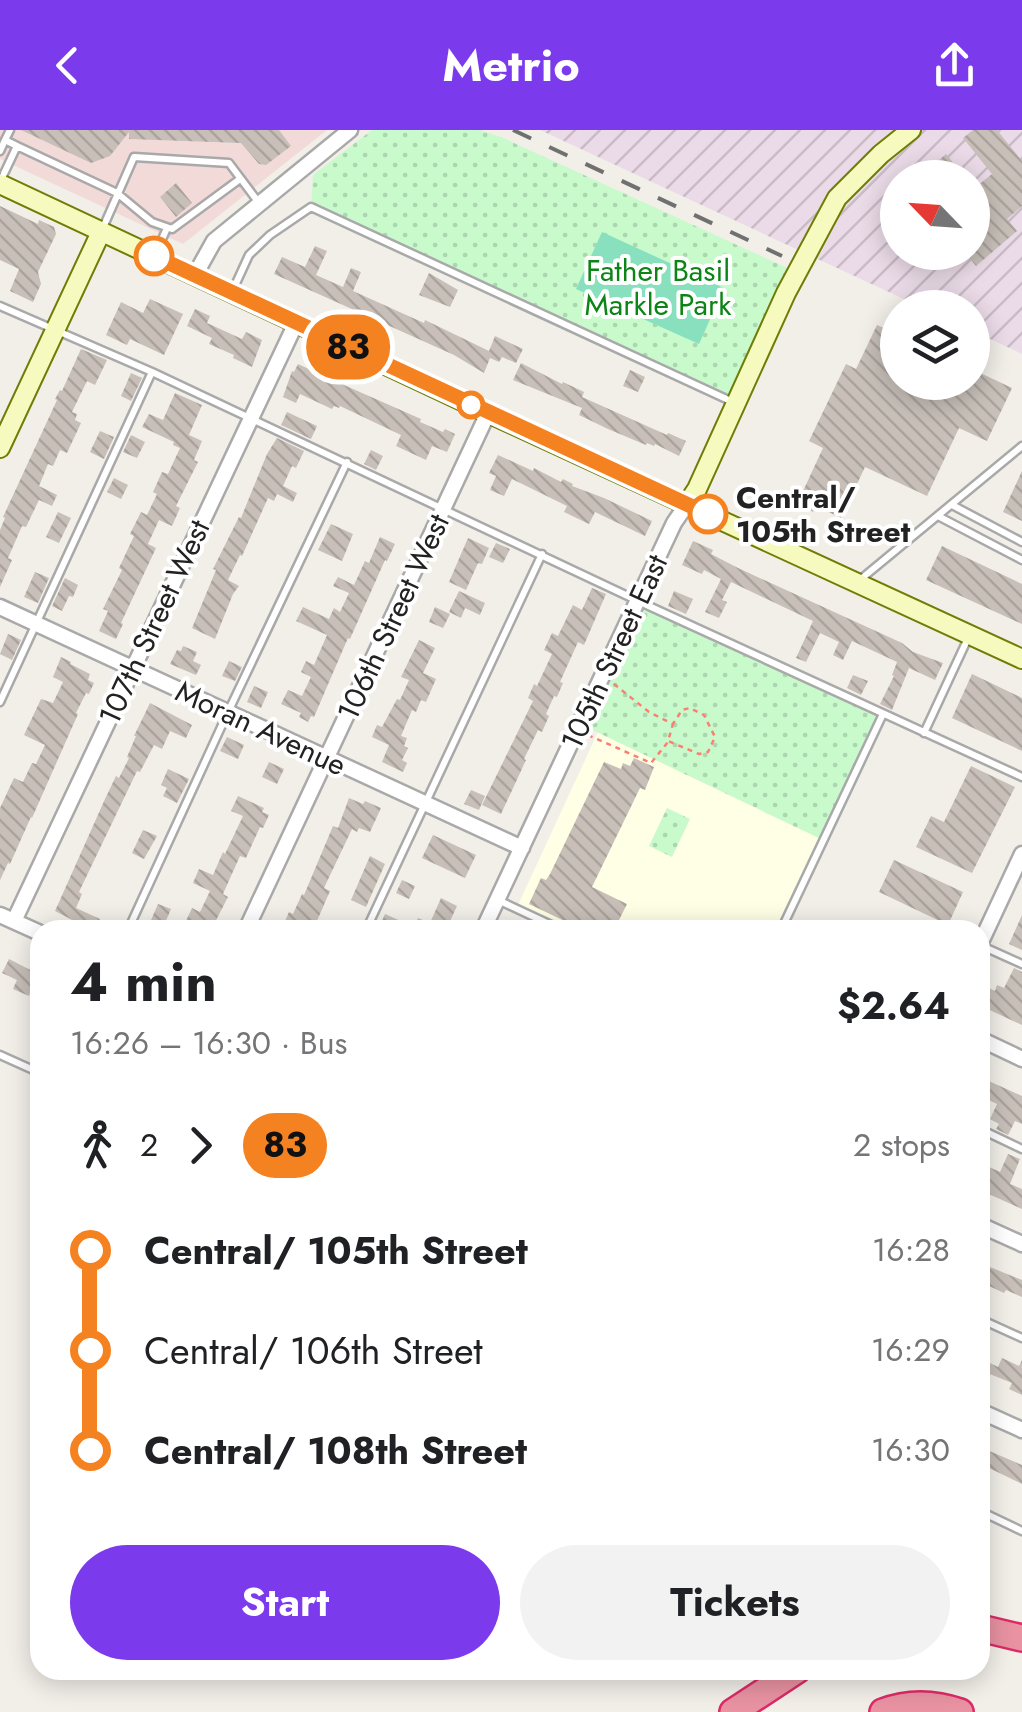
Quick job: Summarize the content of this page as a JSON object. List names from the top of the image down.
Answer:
{
  "streets": {
    "main road": ["105th Street East"],
    "street": ["106th Street West", "107th Street West", "Moran Avenue"]
  },
  "crossings": [
    ["106th Street West", "Moran Avenue"],
    ["107th Street West", "Moran Avenue"],
    ["105th Street East", "Moran Avenue"]
  ],
  "parks": ["Father Basil Markle Park"],
  "places": ["Central/ 105th Street"],
  "lines": ["bus line 83"],
  "north": "top left",
  "page": {
    "header": "Metrio",
    "on_map": "83",
    "heading": ["4 min", "16:26 – 16:30 · Bus", "$2.64"],
    "legs": ["2", "83", "2 stops"],
    "list": [
      {
        "name": "Central/ 105th Street",
        "value": "16:28"
      },
      {
        "name": "Central/ 106th Street",
        "value": "16:29"
      },
      {
        "name": "Central/ 108th Street",
        "value": "16:30"
      }
    ],
    "buttons": ["Start", "Tickets"]
  }
}
